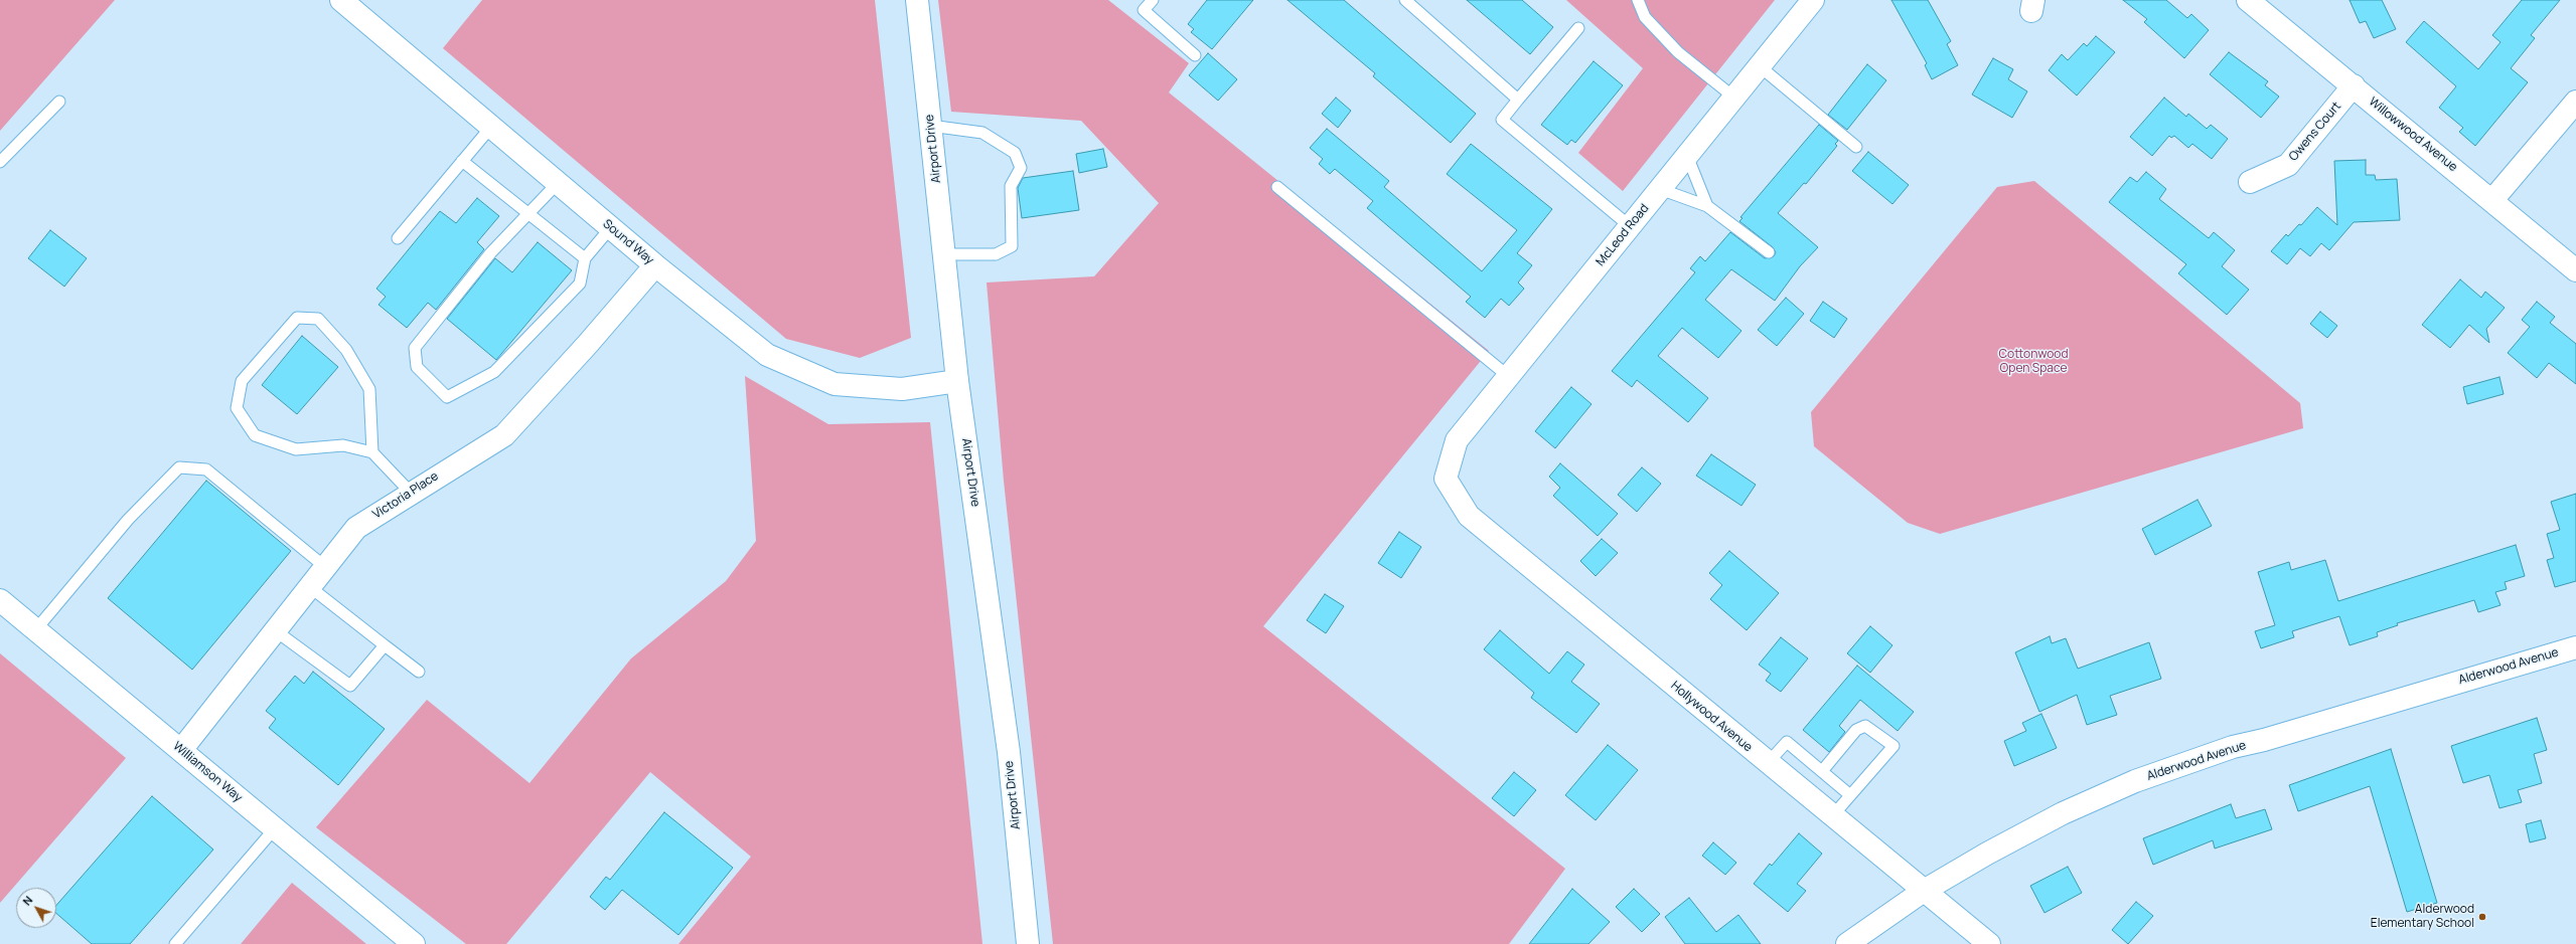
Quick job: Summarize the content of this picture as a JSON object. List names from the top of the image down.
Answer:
{
  "streets": {
    "street": [
      "Owens Court",
      "Willowwood Avenue",
      "Airport Drive",
      "McLeod Road",
      "Sound Way",
      "Victoria Place",
      "Alderwood Avenue",
      "Hollywood Avenue",
      "Williamson Way"
    ]
  },
  "crossings": [
    ["Owens Court", "Willowwood Avenue"],
    ["Airport Drive", "Sound Way"],
    ["McLeod Road", "Hollywood Avenue"],
    ["Sound Way", "Victoria Place"],
    ["Victoria Place", "Williamson Way"],
    ["Alderwood Avenue", "Hollywood Avenue"]
  ],
  "parks": ["Cottonwood Open Space"],
  "places": ["Alderwood Elementary School"],
  "north": "top left"
}
